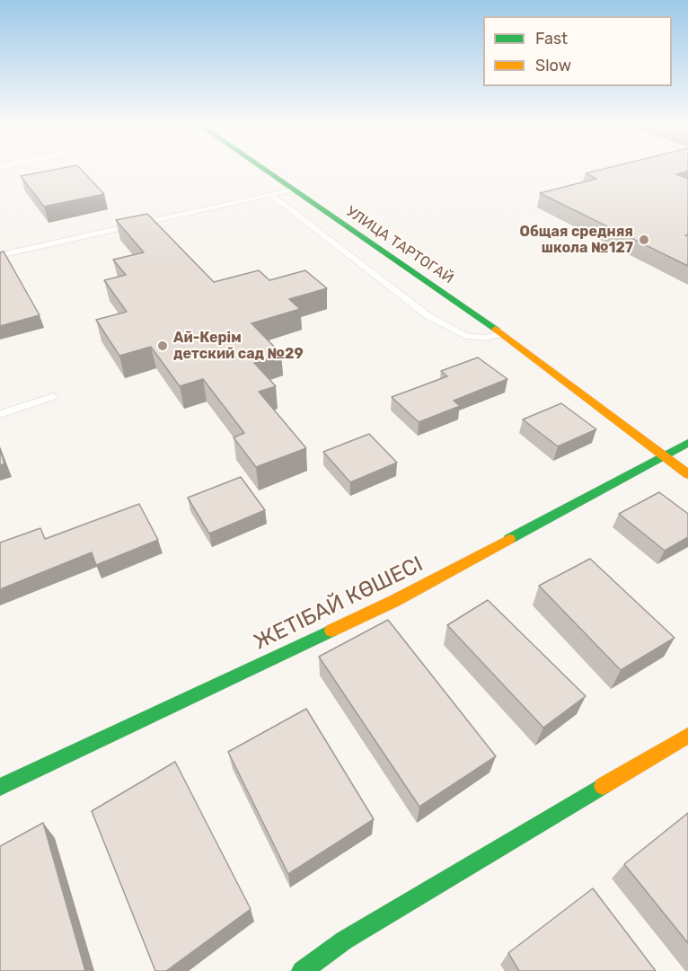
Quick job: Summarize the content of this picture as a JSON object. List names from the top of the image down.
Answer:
{
  "streets": {
    "street": ["УЛИЦА ТАРТОГАЙ", "ЖЕТІБАЙ КӨШЕСІ"]
  },
  "crossings": [
    ["УЛИЦА ТАРТОГАЙ", "ЖЕТІБАЙ КӨШЕСІ"]
  ],
  "places": ["Общая средняя школа №127", "Ай-Керім детский сад №29"],
  "legend": ["Fast", "Slow"]
}
